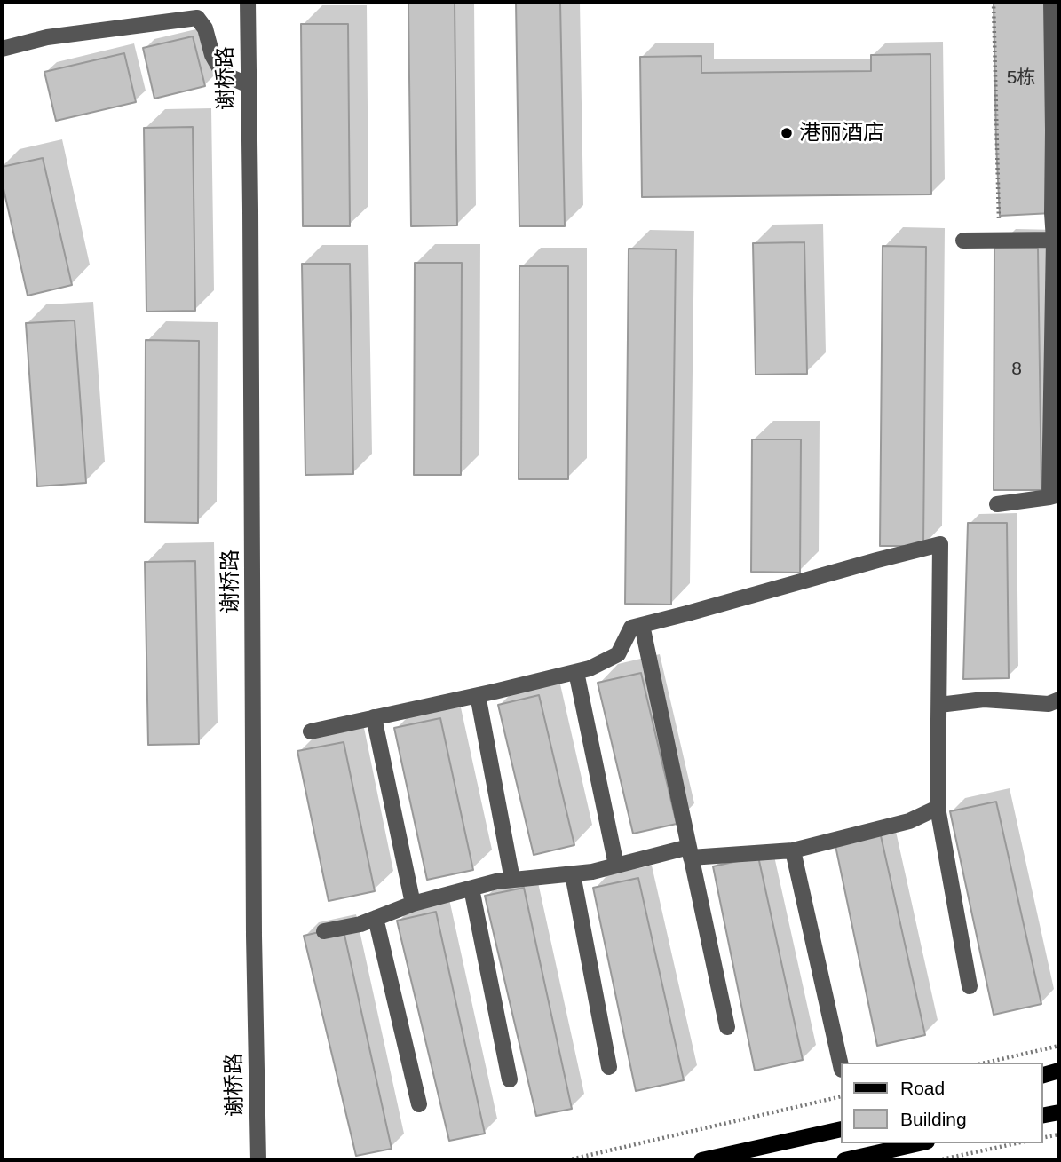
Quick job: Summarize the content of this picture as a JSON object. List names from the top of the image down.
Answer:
{
  "streets": {
    "street": ["谢桥路"]
  },
  "places": ["港丽酒店"],
  "house_numbers": ["5栋", "8"],
  "legend": ["Road", "Building"]
}
